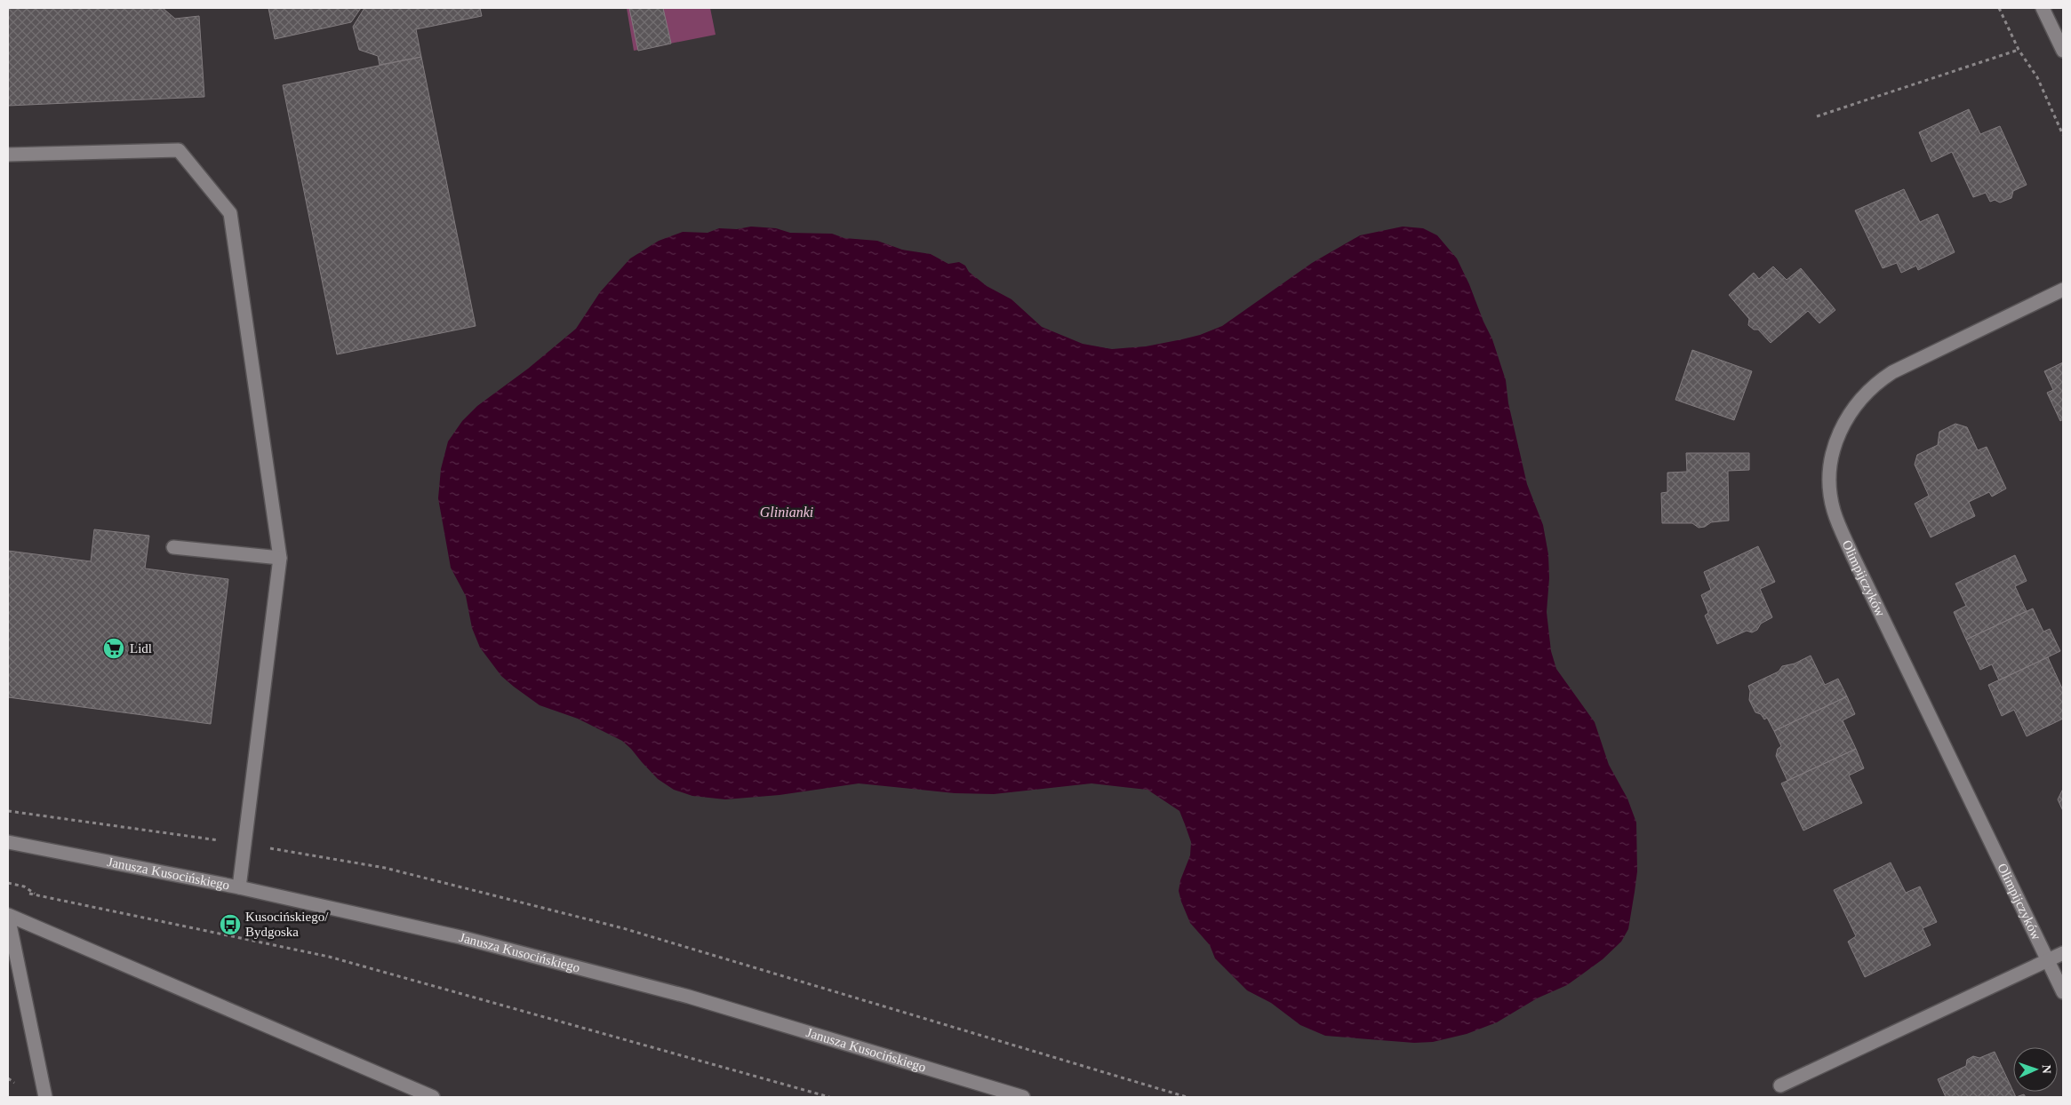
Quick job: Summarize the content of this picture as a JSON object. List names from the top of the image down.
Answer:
{
  "streets": {
    "street": ["Olimpijczyków", "Janusza Kusocińskiego"]
  },
  "water": ["Glinianki"],
  "places": {
    "supermarket": ["Lidl"],
    "bus stop": ["Kusocińskiego/ Bydgoska"]
  },
  "north": "right"
}
